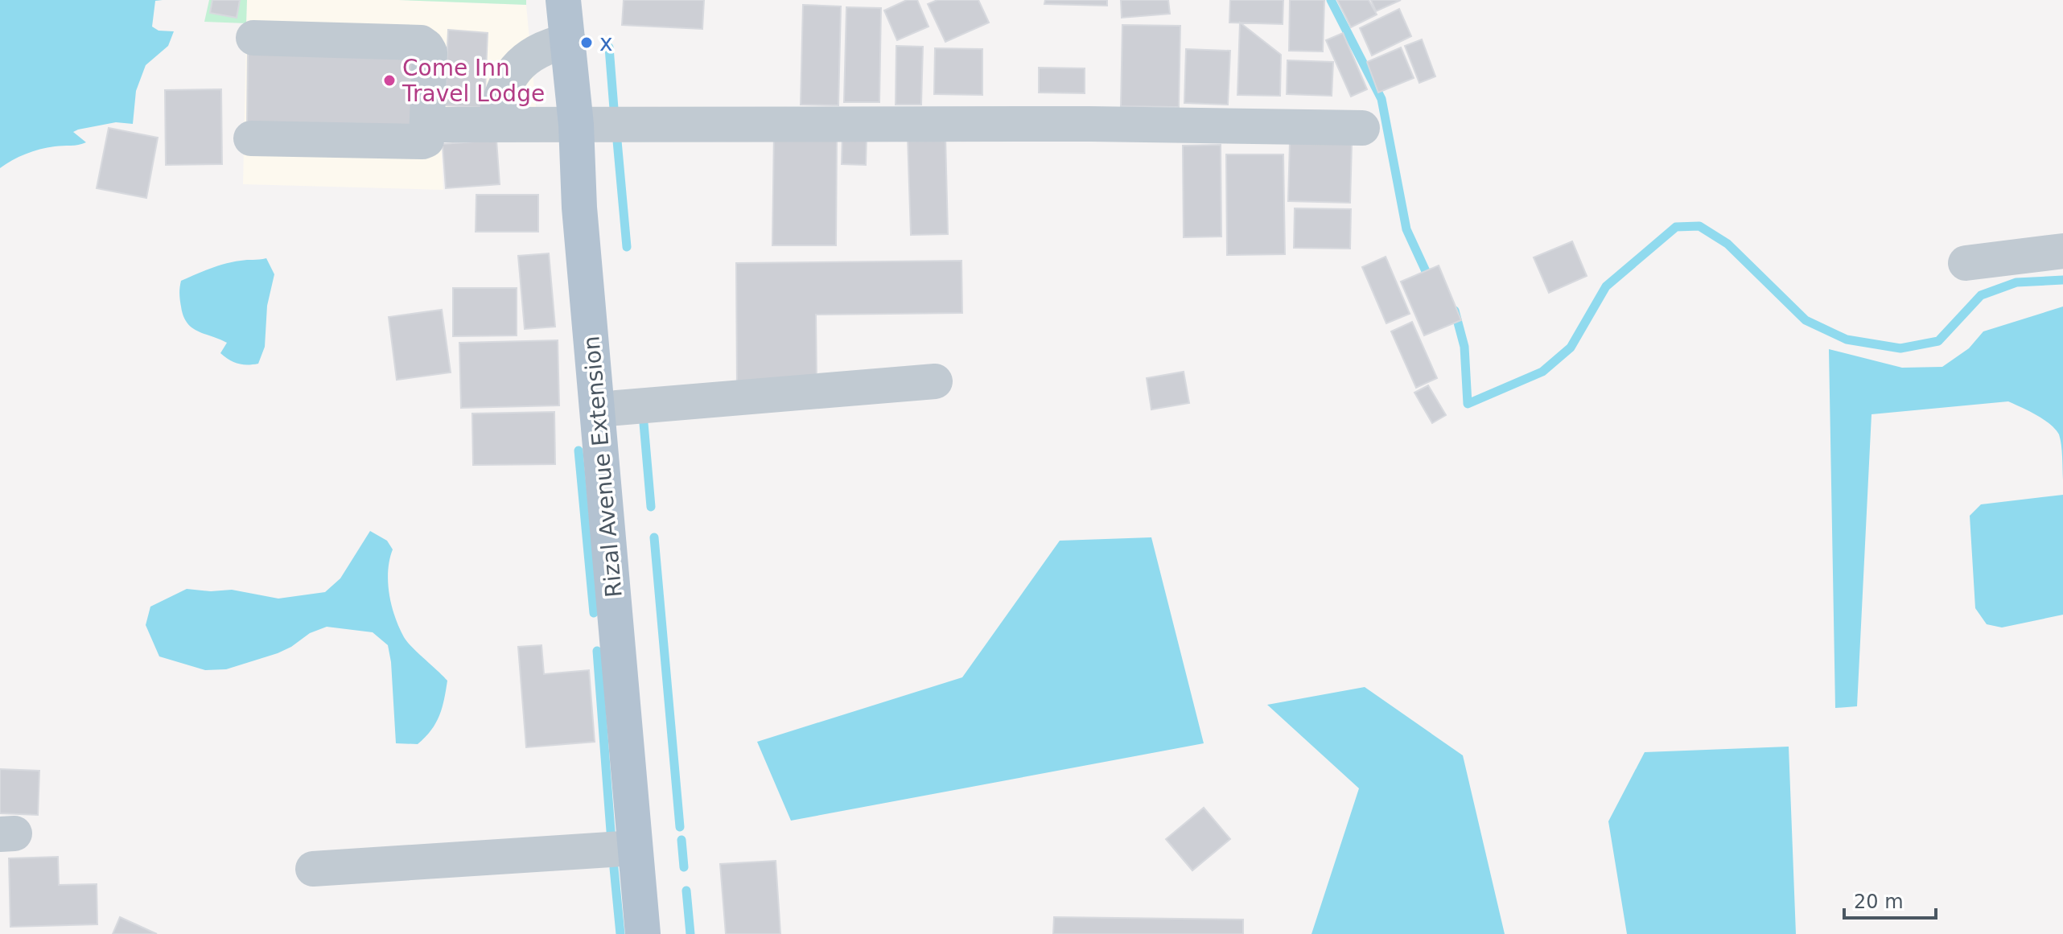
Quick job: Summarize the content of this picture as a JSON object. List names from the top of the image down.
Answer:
{
  "streets": {
    "main road": ["Rizal Avenue Extension"]
  },
  "places": ["x", "Come Inn Travel Lodge"],
  "scale_bar": "20 m"
}
